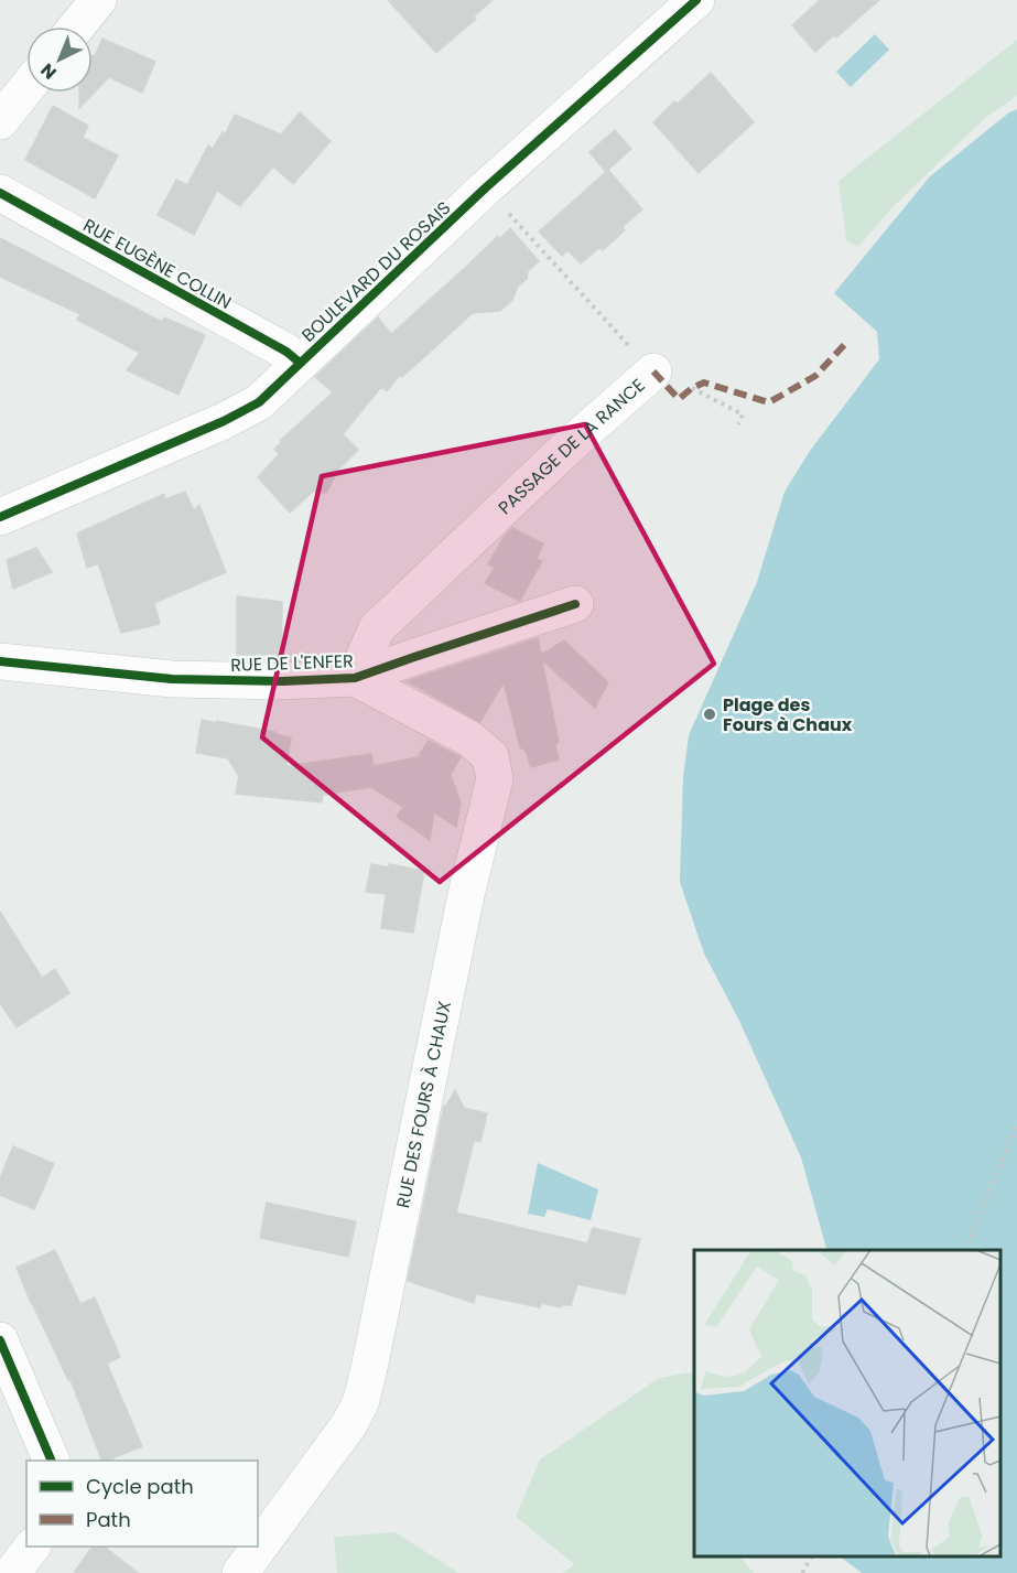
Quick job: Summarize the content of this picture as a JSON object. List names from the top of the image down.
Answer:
{
  "streets": {
    "street": [
      "RUE EUGÈNE COLLIN",
      "BOULEVARD DU ROSAIS",
      "PASSAGE DE LA RANCE",
      "RUE DE L'ENFER",
      "RUE DES FOURS À CHAUX"
    ]
  },
  "crossings": [
    ["RUE EUGÈNE COLLIN", "BOULEVARD DU ROSAIS"],
    ["BOULEVARD DU ROSAIS", "PASSAGE DE LA RANCE"],
    ["PASSAGE DE LA RANCE", "RUE DE L'ENFER"],
    ["PASSAGE DE LA RANCE", "RUE DES FOURS À CHAUX"],
    ["RUE DE L'ENFER", "RUE DES FOURS À CHAUX"]
  ],
  "places": ["Plage des Fours à Chaux"],
  "legend": ["Cycle path", "Path"],
  "north": "bottom left"
}
